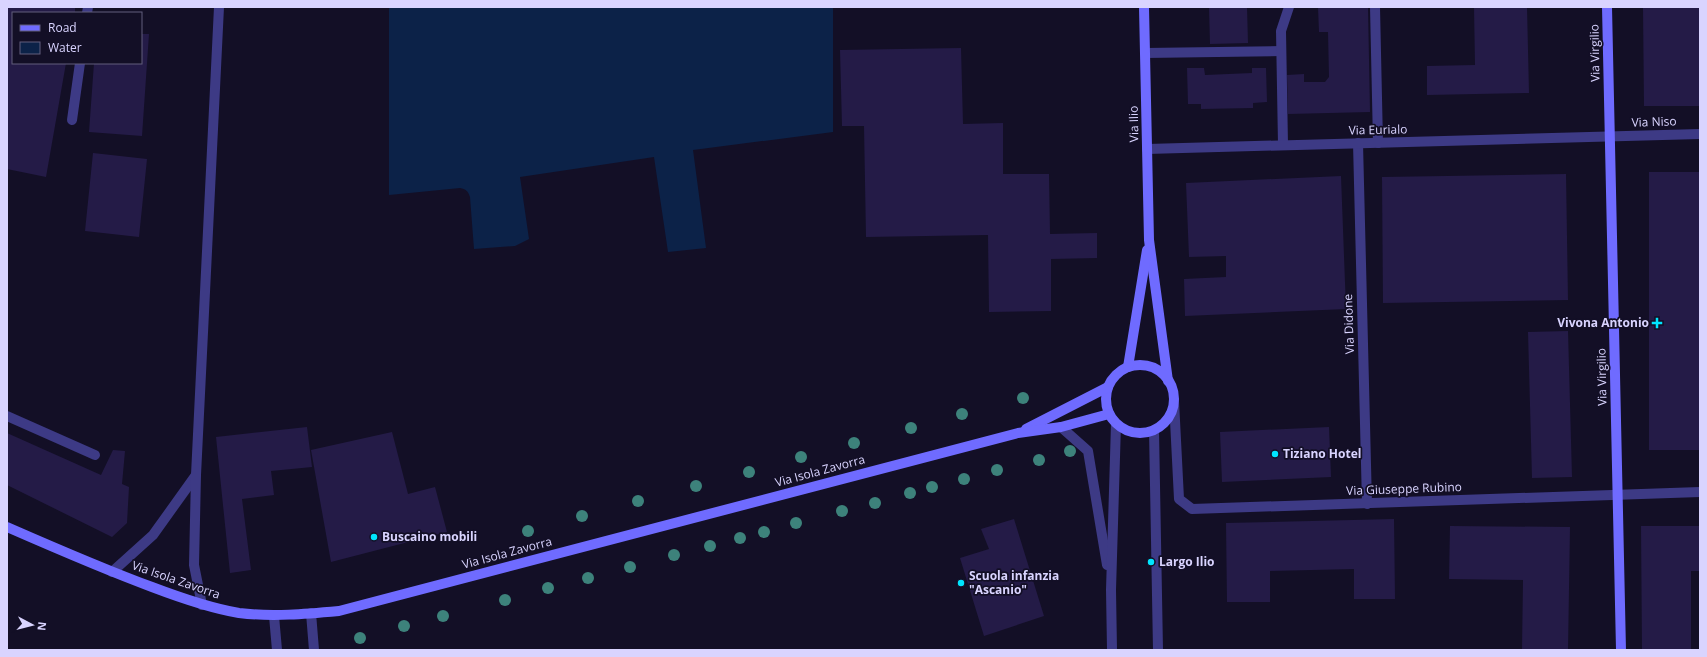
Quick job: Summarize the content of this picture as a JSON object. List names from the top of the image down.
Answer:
{
  "streets": {
    "main road": ["Via Virgilio", "Via Ilio", "Via Isola Zavorra"],
    "street": [
      "Via Niso",
      "Via Eurialo",
      "Via Didone",
      "Via Giuseppe Rubino"
    ]
  },
  "crossings": [
    ["Via Virgilio", "Via Niso"],
    ["Via Virgilio", "Via Eurialo"],
    ["Via Virgilio", "Via Giuseppe Rubino"],
    ["Via Niso", "Via Eurialo"],
    ["Via Ilio", "Via Eurialo"],
    ["Via Ilio", "Via Isola Zavorra"],
    ["Via Ilio", "Via Giuseppe Rubino"],
    ["Via Eurialo", "Via Didone"],
    ["Via Didone", "Via Giuseppe Rubino"],
    ["Via Isola Zavorra", "Via Giuseppe Rubino"]
  ],
  "places": {
    "health": ["Vivona Antonio"],
    "other": [
      "Tiziano Hotel",
      "Buscaino mobili",
      "Largo Ilio",
      "Scuola infanzia \"Ascanio\""
    ]
  },
  "legend": ["Road", "Water"],
  "north": "right"
}
